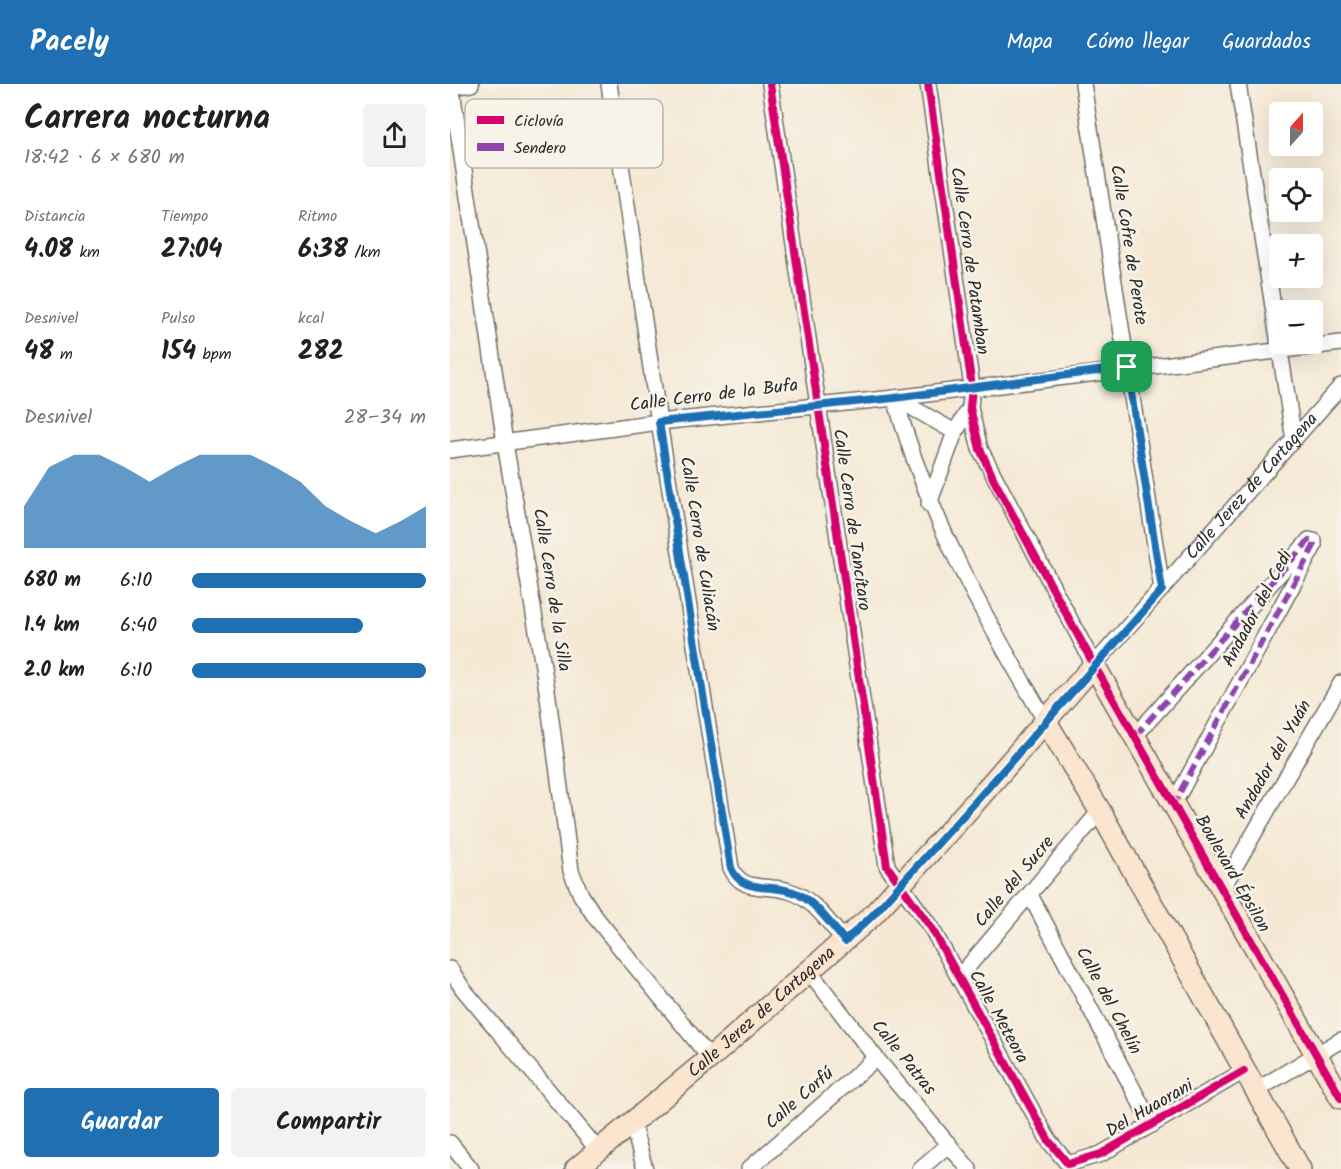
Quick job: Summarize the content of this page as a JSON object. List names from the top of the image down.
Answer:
{
  "streets": {
    "street": [
      "Calle Cofre de Perote",
      "Calle Cerro de Patamban",
      "Calle Cerro de la Bufa",
      "Calle Jerez de Cartagena",
      "Calle Cerro de Tancítaro",
      "Calle Cerro de Culiacán",
      "Calle Cerro de la Silla",
      "Andador del Cedi",
      "Andador del Yuán",
      "Boulevard Épsilon",
      "Calle del Sucre",
      "Calle del Chelín",
      "Calle Meteora",
      "Calle Patras",
      "Calle Corfú",
      "Del Huaorani"
    ]
  },
  "crossings": [
    ["Calle Cofre de Perote", "Calle Cerro de la Bufa"],
    ["Calle Cofre de Perote", "Calle Jerez de Cartagena"],
    ["Calle Cerro de Patamban", "Calle Cerro de la Bufa"],
    ["Calle Cerro de Patamban", "Calle Jerez de Cartagena"],
    ["Calle Cerro de Patamban", "Boulevard Épsilon"],
    ["Calle Cerro de la Bufa", "Calle Cerro de Tancítaro"],
    ["Calle Cerro de la Bufa", "Calle Cerro de Culiacán"],
    ["Calle Cerro de la Bufa", "Calle Cerro de la Silla"],
    ["Calle Jerez de Cartagena", "Calle Cerro de Tancítaro"],
    ["Calle Jerez de Cartagena", "Calle Cerro de Culiacán"],
    ["Calle Jerez de Cartagena", "Calle Cerro de la Silla"],
    ["Calle Jerez de Cartagena", "Boulevard Épsilon"],
    ["Calle Jerez de Cartagena", "Calle Meteora"],
    ["Calle Jerez de Cartagena", "Calle Patras"],
    ["Calle Cerro de Tancítaro", "Calle Meteora"],
    ["Andador del Cedi", "Boulevard Épsilon"],
    ["Andador del Yuán", "Boulevard Épsilon"],
    ["Calle del Sucre", "Calle del Chelín"],
    ["Calle del Sucre", "Calle Meteora"],
    ["Calle del Chelín", "Del Huaorani"],
    ["Calle Meteora", "Del Huaorani"],
    ["Calle Patras", "Calle Corfú"]
  ],
  "legend": ["Ciclovía", "Sendero"],
  "north": "top",
  "page": {
    "header": "Pacely",
    "nav": ["Mapa", "Cómo llegar", "Guardados"],
    "heading": ["Carrera nocturna", "18:42 · 6 × 680 m"],
    "map_buttons": ["+", "−"],
    "stats": [
      ["Distancia", "4.08 km"],
      ["Tiempo", "27:04"],
      ["Ritmo", "6:38 /km"],
      ["Desnivel", "48 m"],
      ["Pulso", "154 bpm"],
      ["kcal", "282"]
    ],
    "chart": ["Desnivel", "28–34 m"],
    "list": [
      {
        "name": "680 m",
        "note": "6:10"
      },
      {
        "name": "1.4 km",
        "note": "6:40"
      },
      {
        "name": "2.0 km",
        "note": "6:10"
      }
    ],
    "buttons": ["Guardar", "Compartir"]
  }
}
